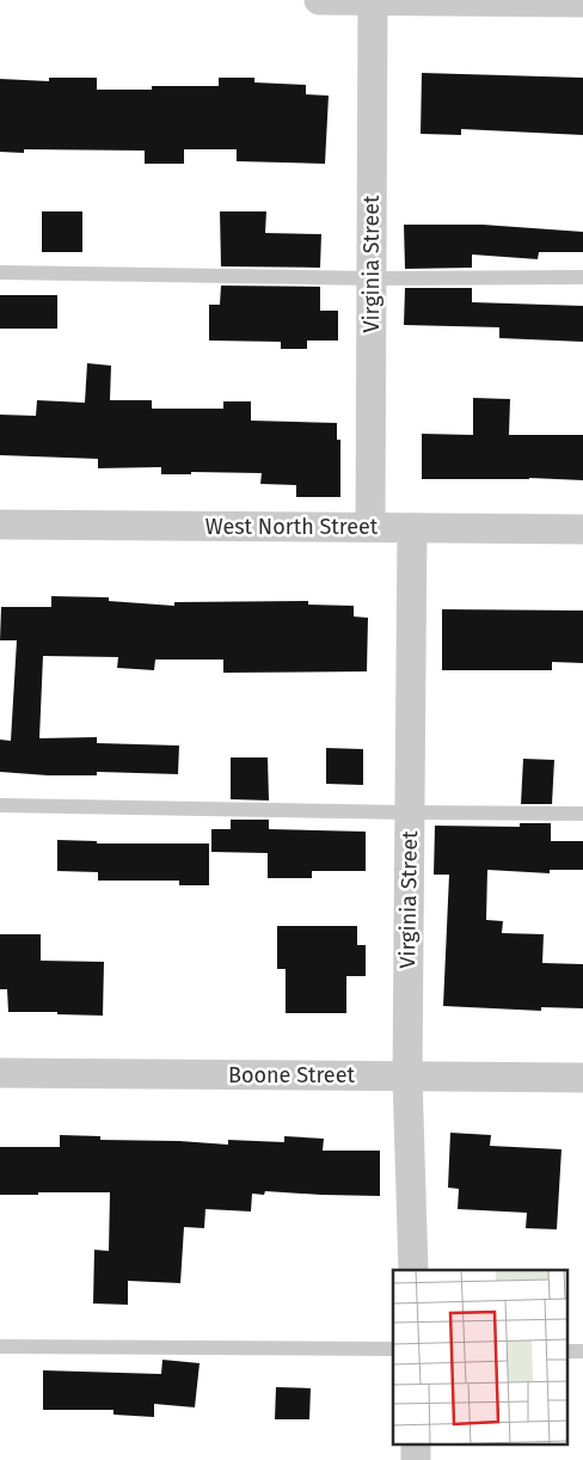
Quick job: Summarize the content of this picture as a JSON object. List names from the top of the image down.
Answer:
{
  "streets": {
    "street": ["Virginia Street", "West North Street", "Boone Street"]
  },
  "crossings": [
    ["Virginia Street", "West North Street"],
    ["Virginia Street", "Boone Street"]
  ]
}
